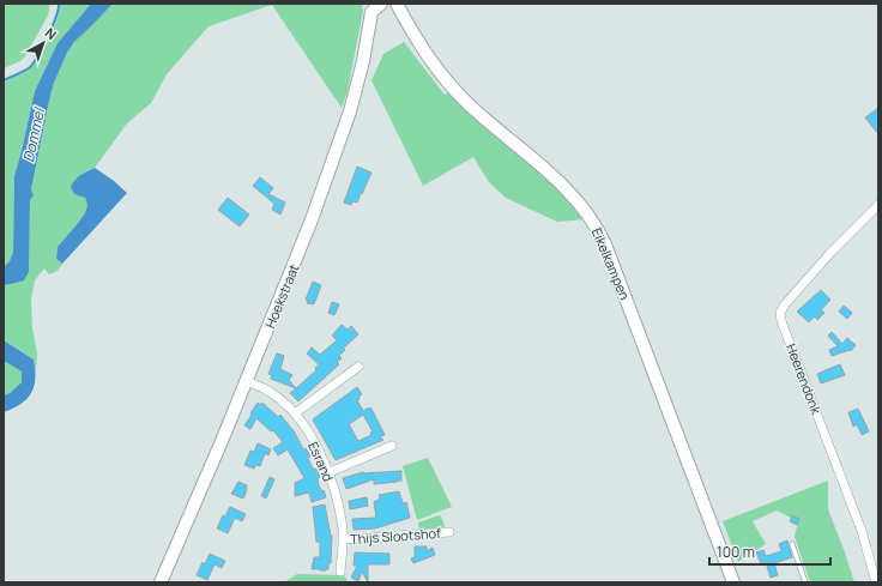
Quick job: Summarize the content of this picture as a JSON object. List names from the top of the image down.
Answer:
{
  "streets": {
    "street": [
      "Eikelkampen",
      "Hoekstraat",
      "Heerendonk",
      "Esrand",
      "Thijs Slootshof"
    ]
  },
  "crossings": [
    ["Hoekstraat", "Esrand"],
    ["Esrand", "Thijs Slootshof"]
  ],
  "water": ["Dommel"],
  "scale_bar": "100 m",
  "north": "top right"
}
